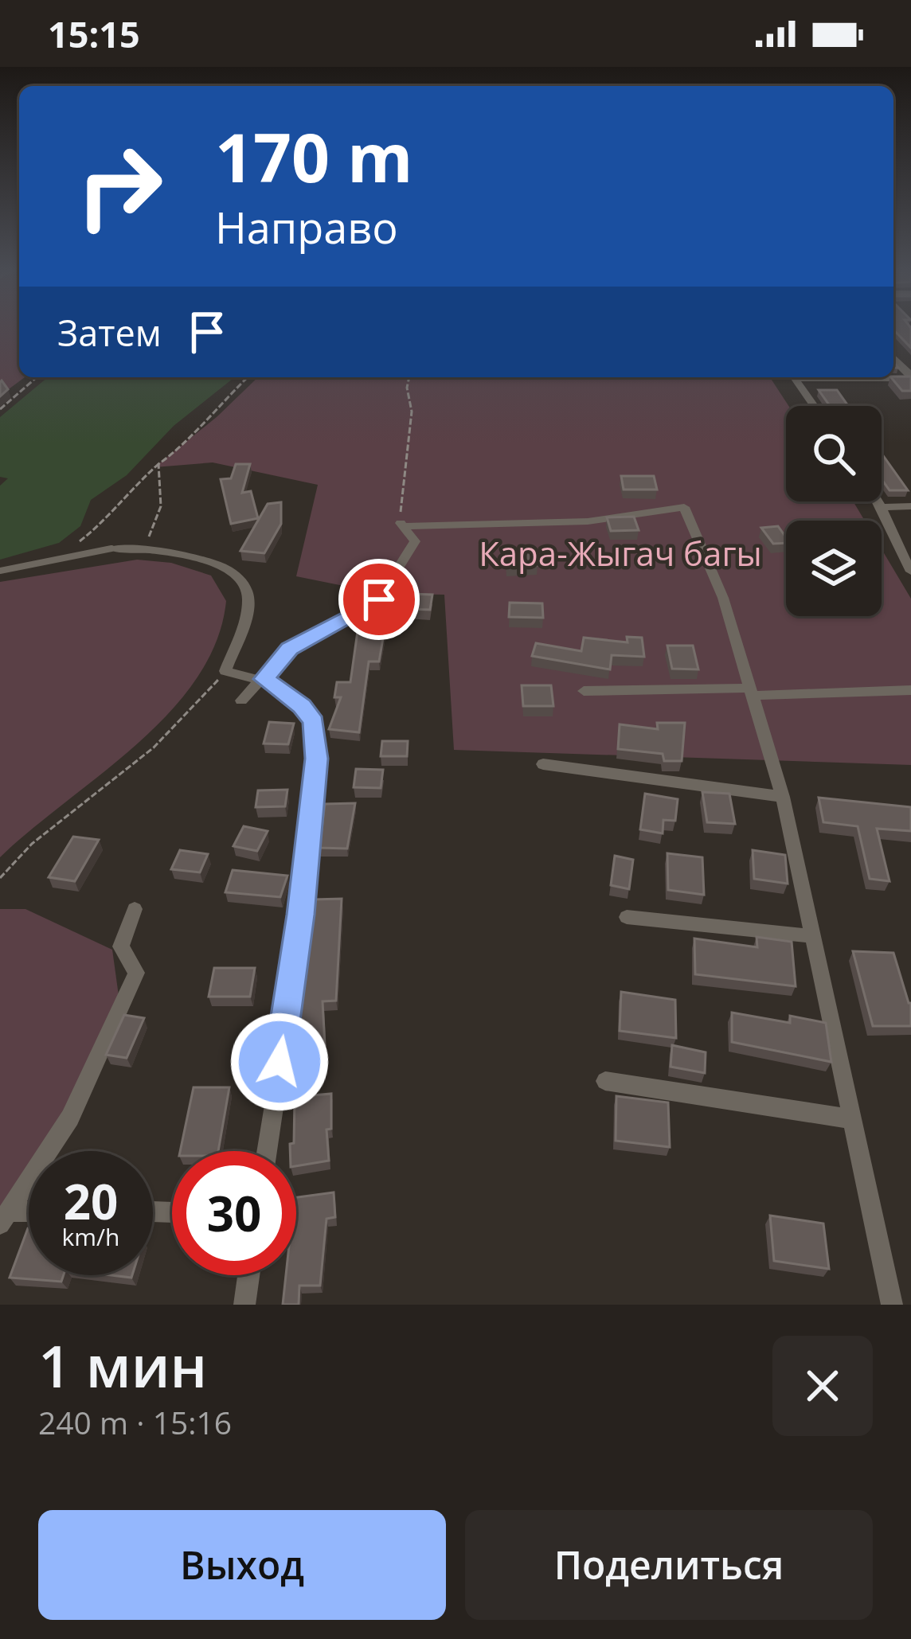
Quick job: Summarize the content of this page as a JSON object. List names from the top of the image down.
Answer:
{
  "parks": ["Кара-Жыгач багы"],
  "page": {
    "status": "15:15",
    "turn": ["170 m", "Направо"],
    "then": "Затем",
    "speed": "20 km/h",
    "limit": "30",
    "heading": ["1 мин", "240 m · 15:16"],
    "buttons": ["Выход", "Поделиться"]
  }
}
